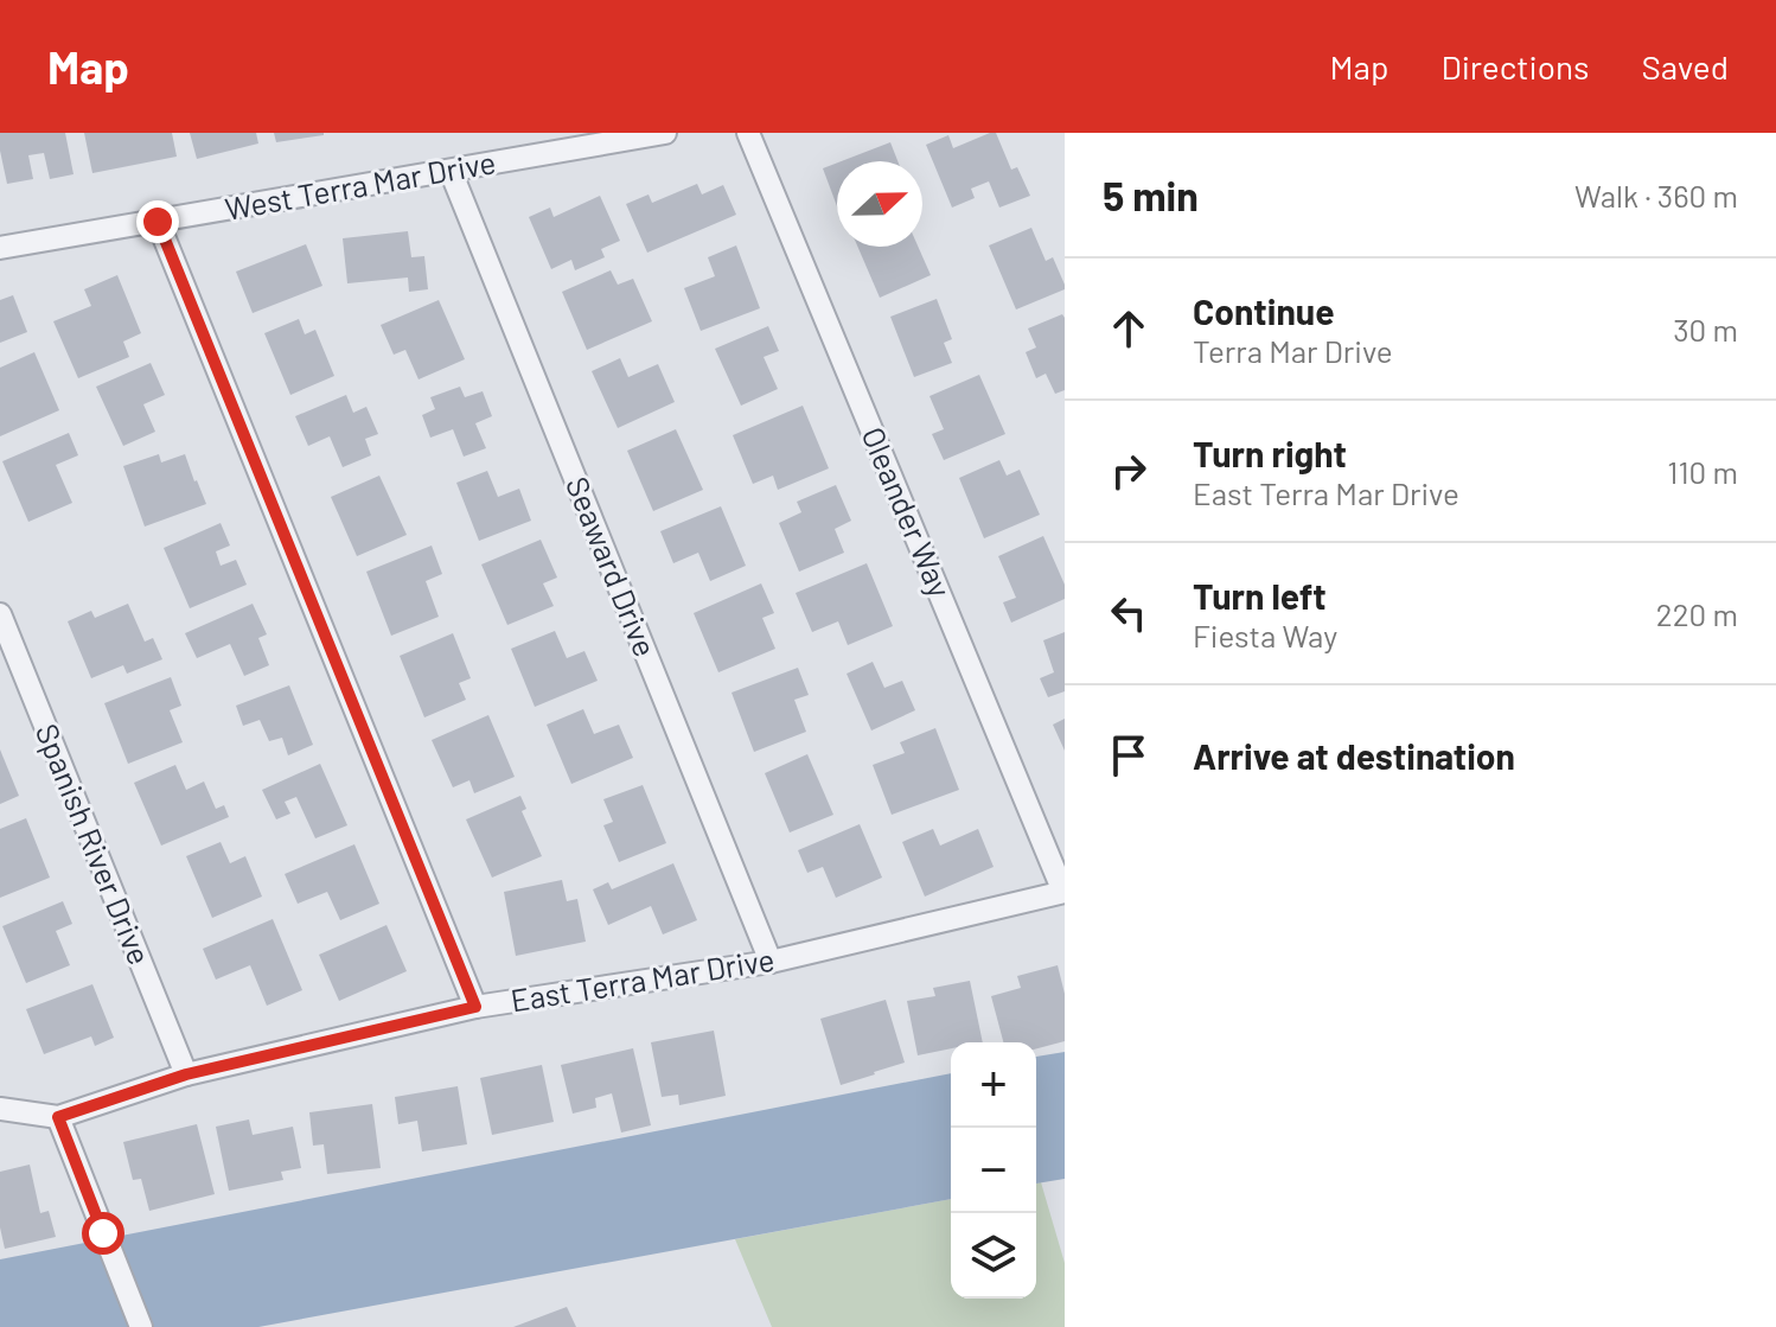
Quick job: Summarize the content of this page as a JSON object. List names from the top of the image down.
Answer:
{
  "streets": {
    "street": [
      "West Terra Mar Drive",
      "Oleander Way",
      "Seaward Drive",
      "Spanish River Drive",
      "East Terra Mar Drive"
    ]
  },
  "crossings": [
    ["West Terra Mar Drive", "Seaward Drive"],
    ["Oleander Way", "East Terra Mar Drive"],
    ["Seaward Drive", "East Terra Mar Drive"],
    ["Spanish River Drive", "East Terra Mar Drive"]
  ],
  "north": "right",
  "page": {
    "header": "Map",
    "nav": ["Map", "Directions", "Saved"],
    "heading": ["5 min", "Walk · 360 m"],
    "list": [
      ["Continue", "Terra Mar Drive", "30 m"],
      ["Turn right", "East Terra Mar Drive", "110 m"],
      ["Turn left", "Fiesta Way", "220 m"],
      "Arrive at destination"
    ],
    "map_buttons": ["+", "−"]
  }
}
